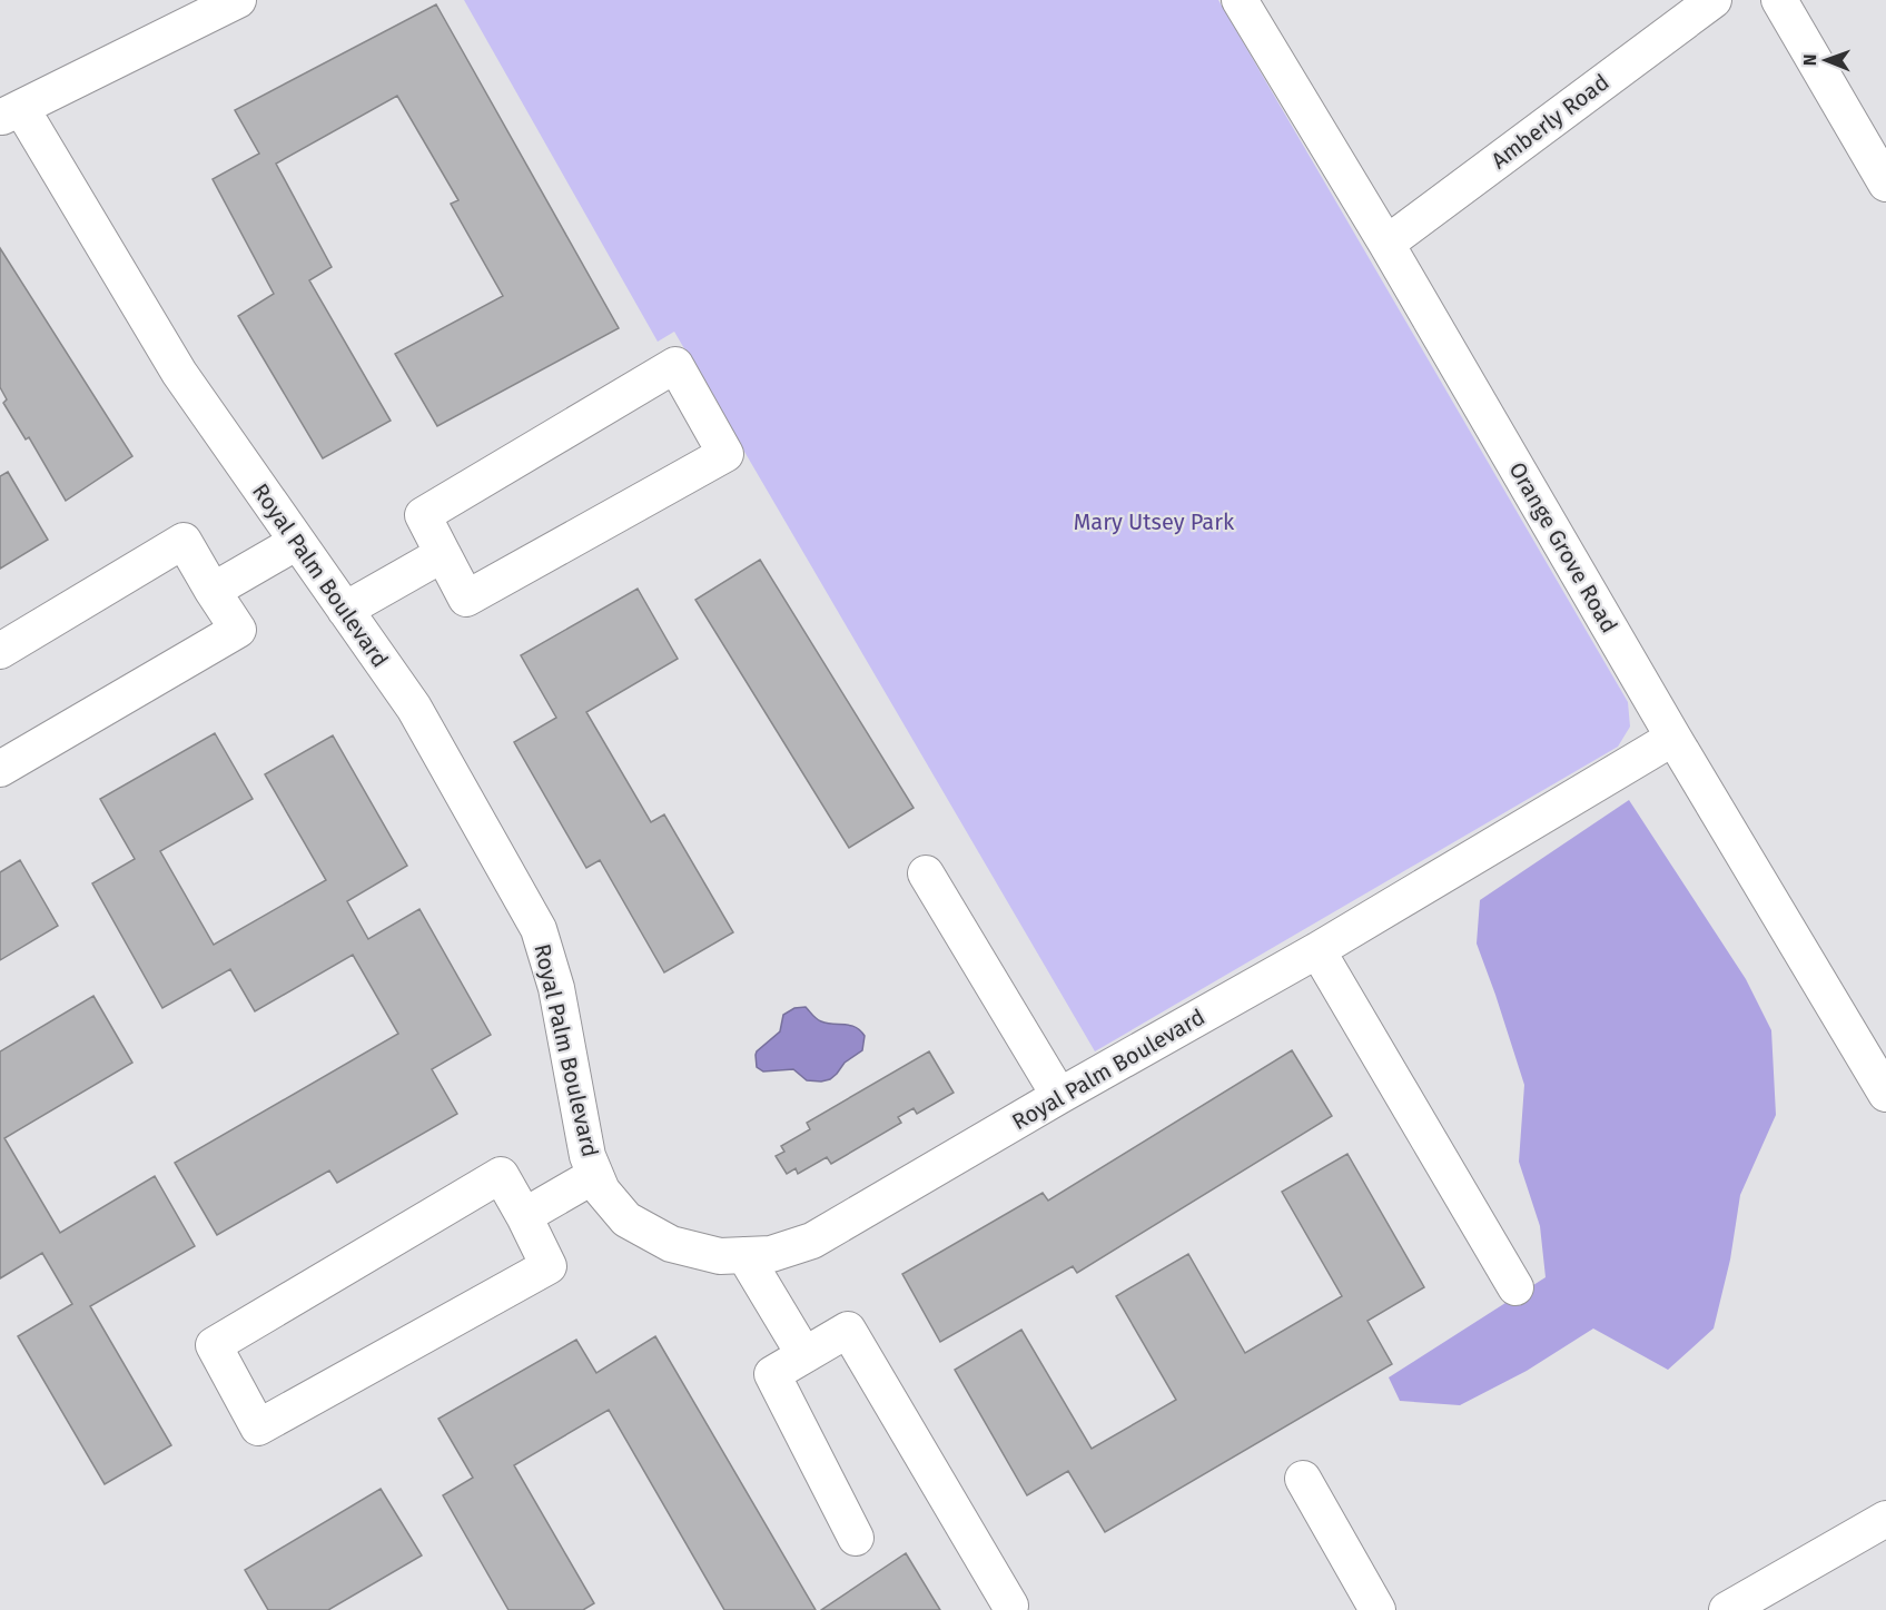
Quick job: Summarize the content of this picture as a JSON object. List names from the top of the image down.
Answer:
{
  "streets": {
    "street": ["Amberly Road", "Orange Grove Road", "Royal Palm Boulevard"]
  },
  "crossings": [
    ["Amberly Road", "Orange Grove Road"],
    ["Orange Grove Road", "Royal Palm Boulevard"]
  ],
  "parks": ["Mary Utsey Park"],
  "north": "left"
}
